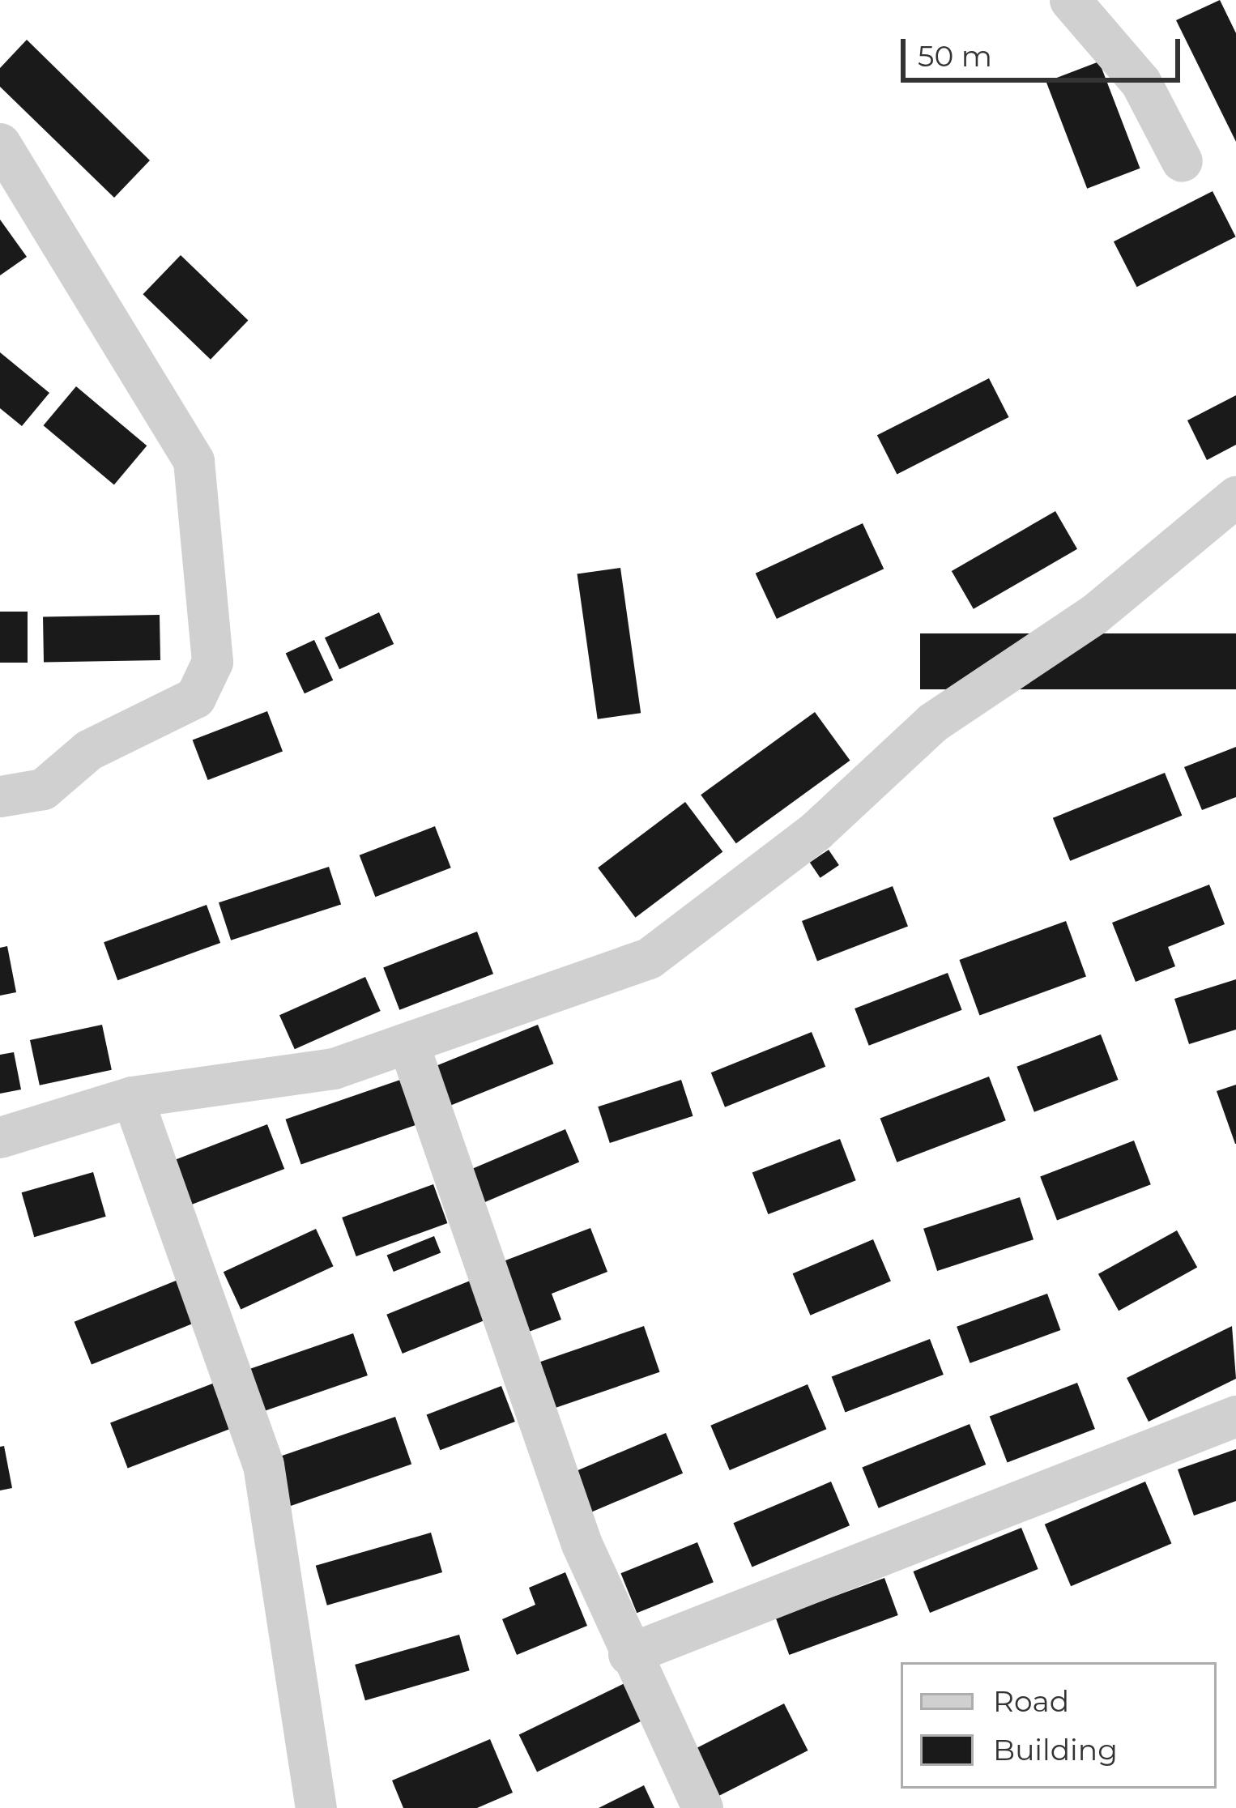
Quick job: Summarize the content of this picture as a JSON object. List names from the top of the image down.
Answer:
{
  "legend": ["Road", "Building"],
  "scale_bar": "50 m"
}
